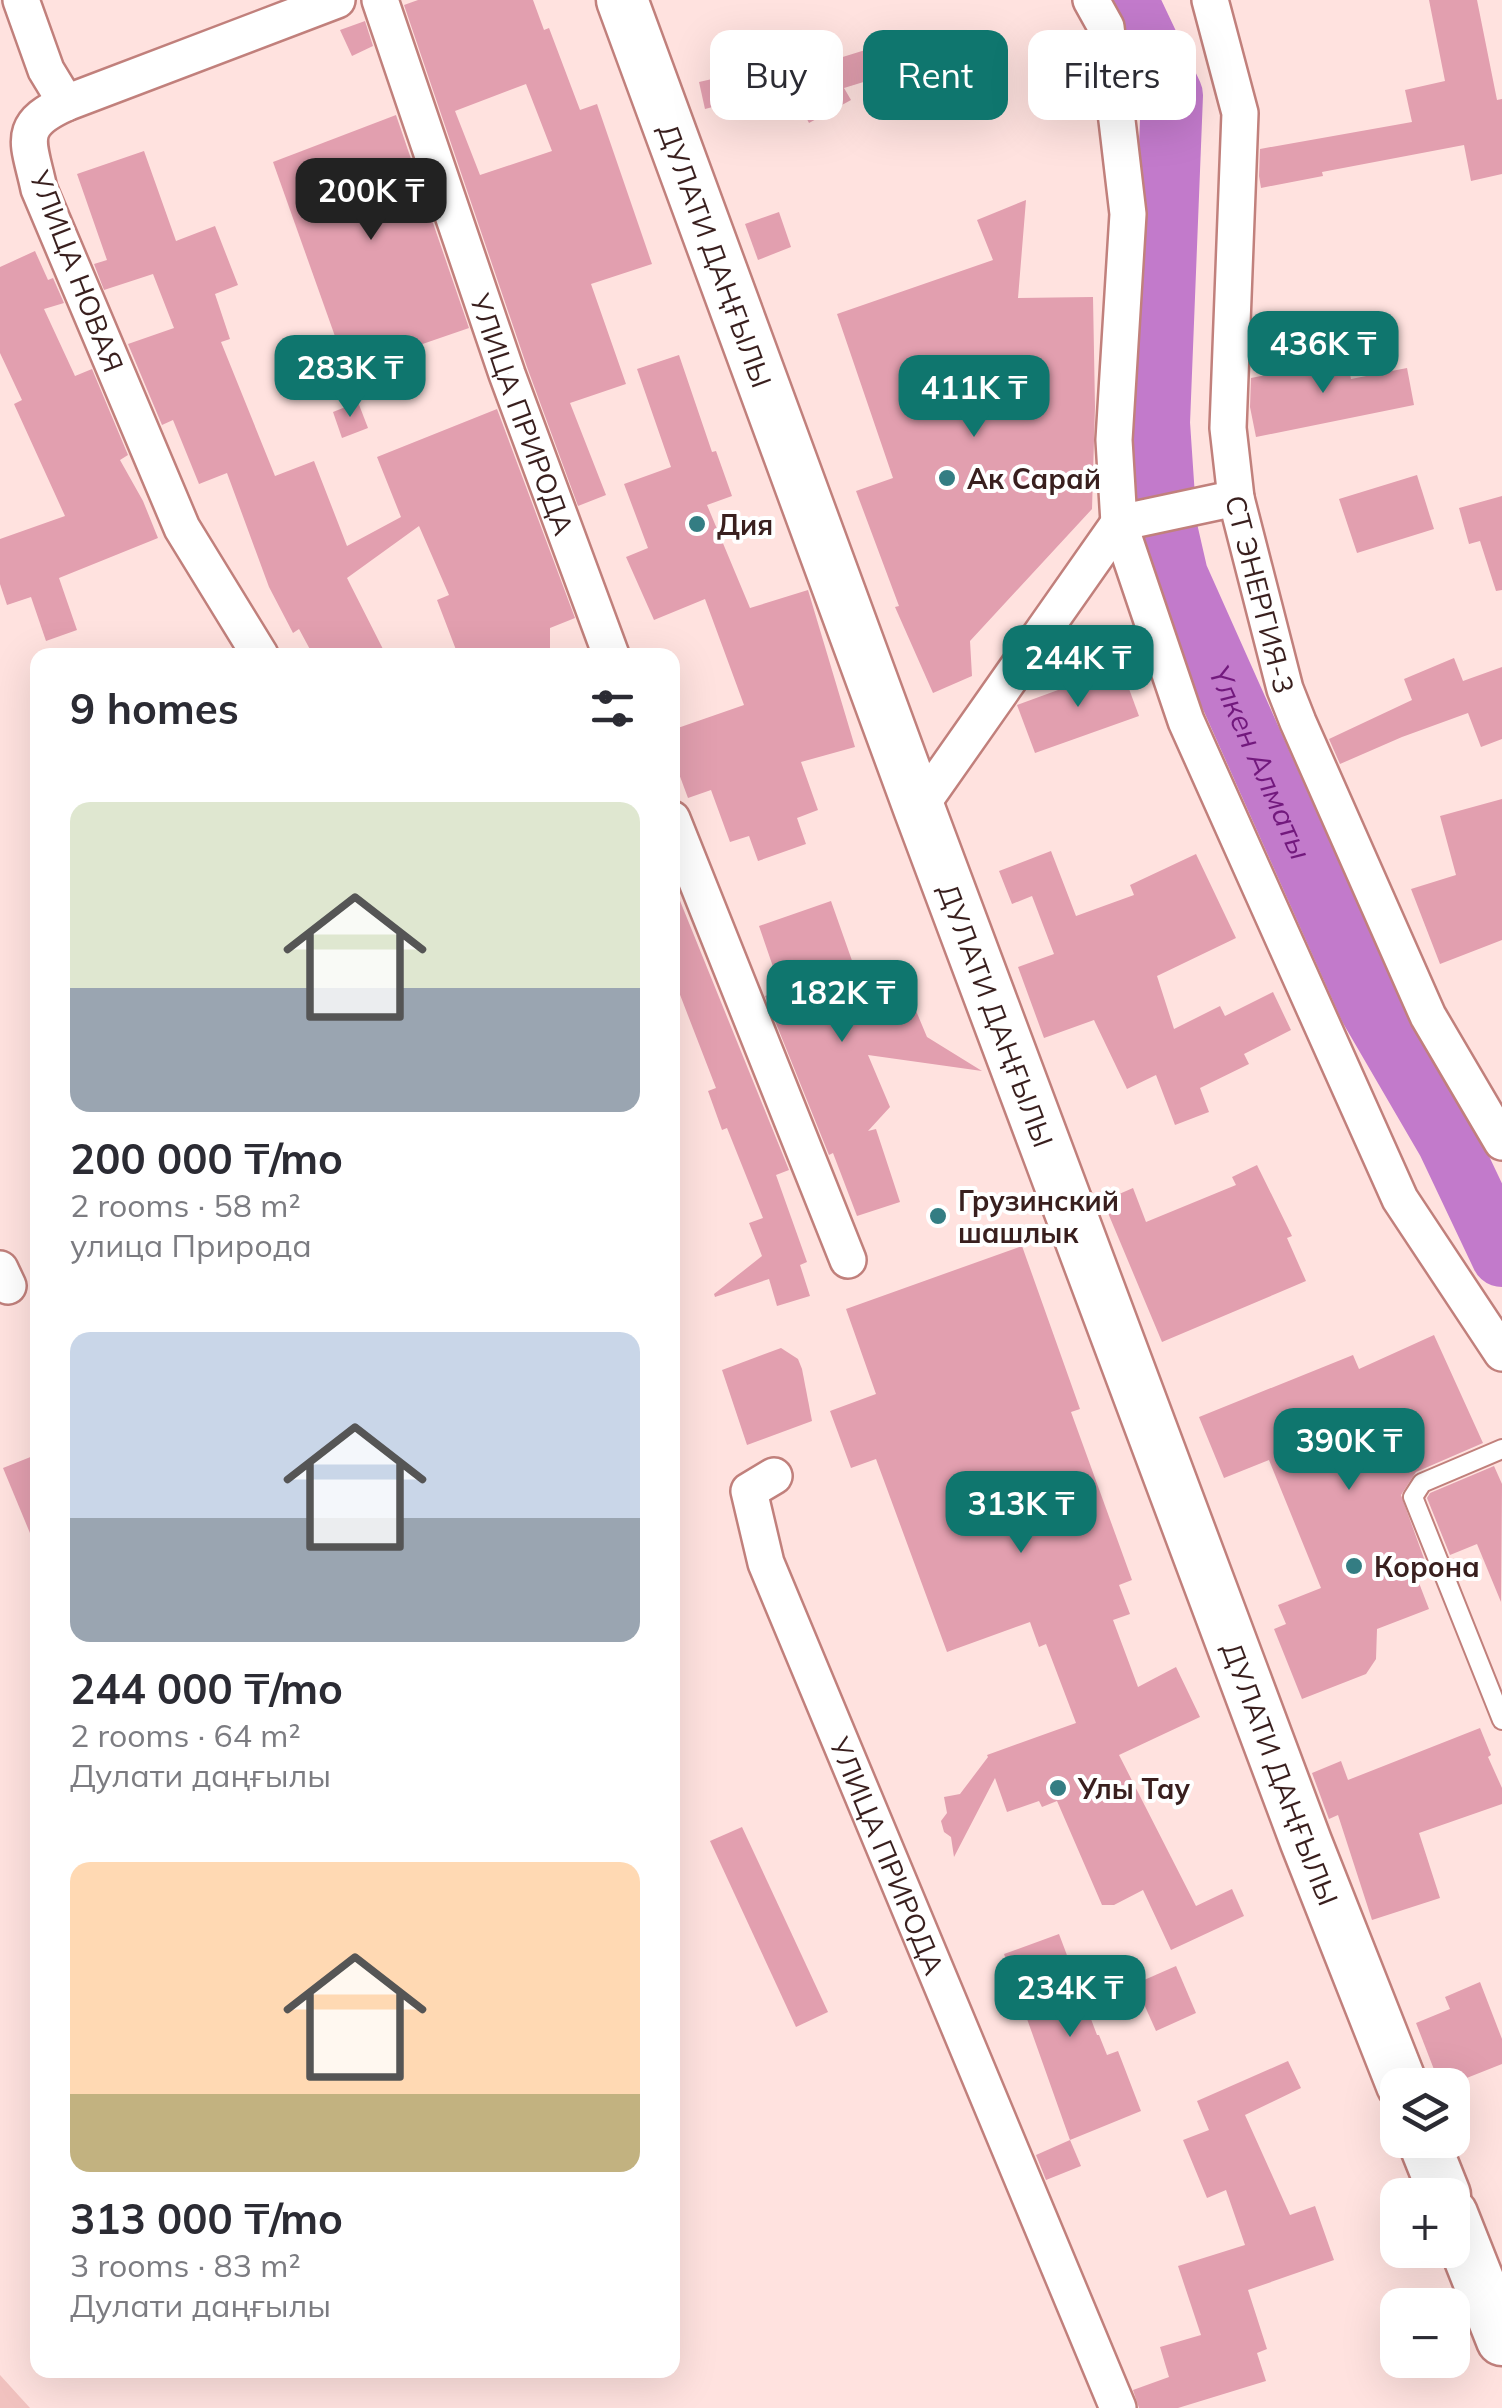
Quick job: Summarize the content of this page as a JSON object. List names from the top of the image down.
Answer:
{
  "streets": {
    "main road": ["ДУЛАТИ ДАҢҒЫЛЫ"],
    "street": ["УЛИЦА НОВАЯ", "УЛИЦА ПРИРОДА", "СТ ЭНЕРГИЯ-3"]
  },
  "water": ["Үлкен Алматы"],
  "places": [
    "Ак Сарай",
    "Дия",
    "Грузинский шашлык",
    "Корона",
    "Улы Тау"
  ],
  "page": {
    "chip": ["Buy", "Rent", "Filters"],
    "price": [
      "200K ₸",
      "436K ₸",
      "283K ₸",
      "411K ₸",
      "244K ₸",
      "182K ₸",
      "390K ₸",
      "313K ₸",
      "234K ₸"
    ],
    "heading": "9 homes",
    "list": [
      {
        "name": "200 000 ₸/mo",
        "note": "2 rooms · 58 m² · улица Природа"
      },
      {
        "name": "244 000 ₸/mo",
        "note": "2 rooms · 64 m² · Дулати даңғылы"
      },
      {
        "name": "313 000 ₸/mo",
        "note": "3 rooms · 83 m² · Дулати даңғылы"
      }
    ],
    "map_buttons": ["+", "−"]
  }
}
